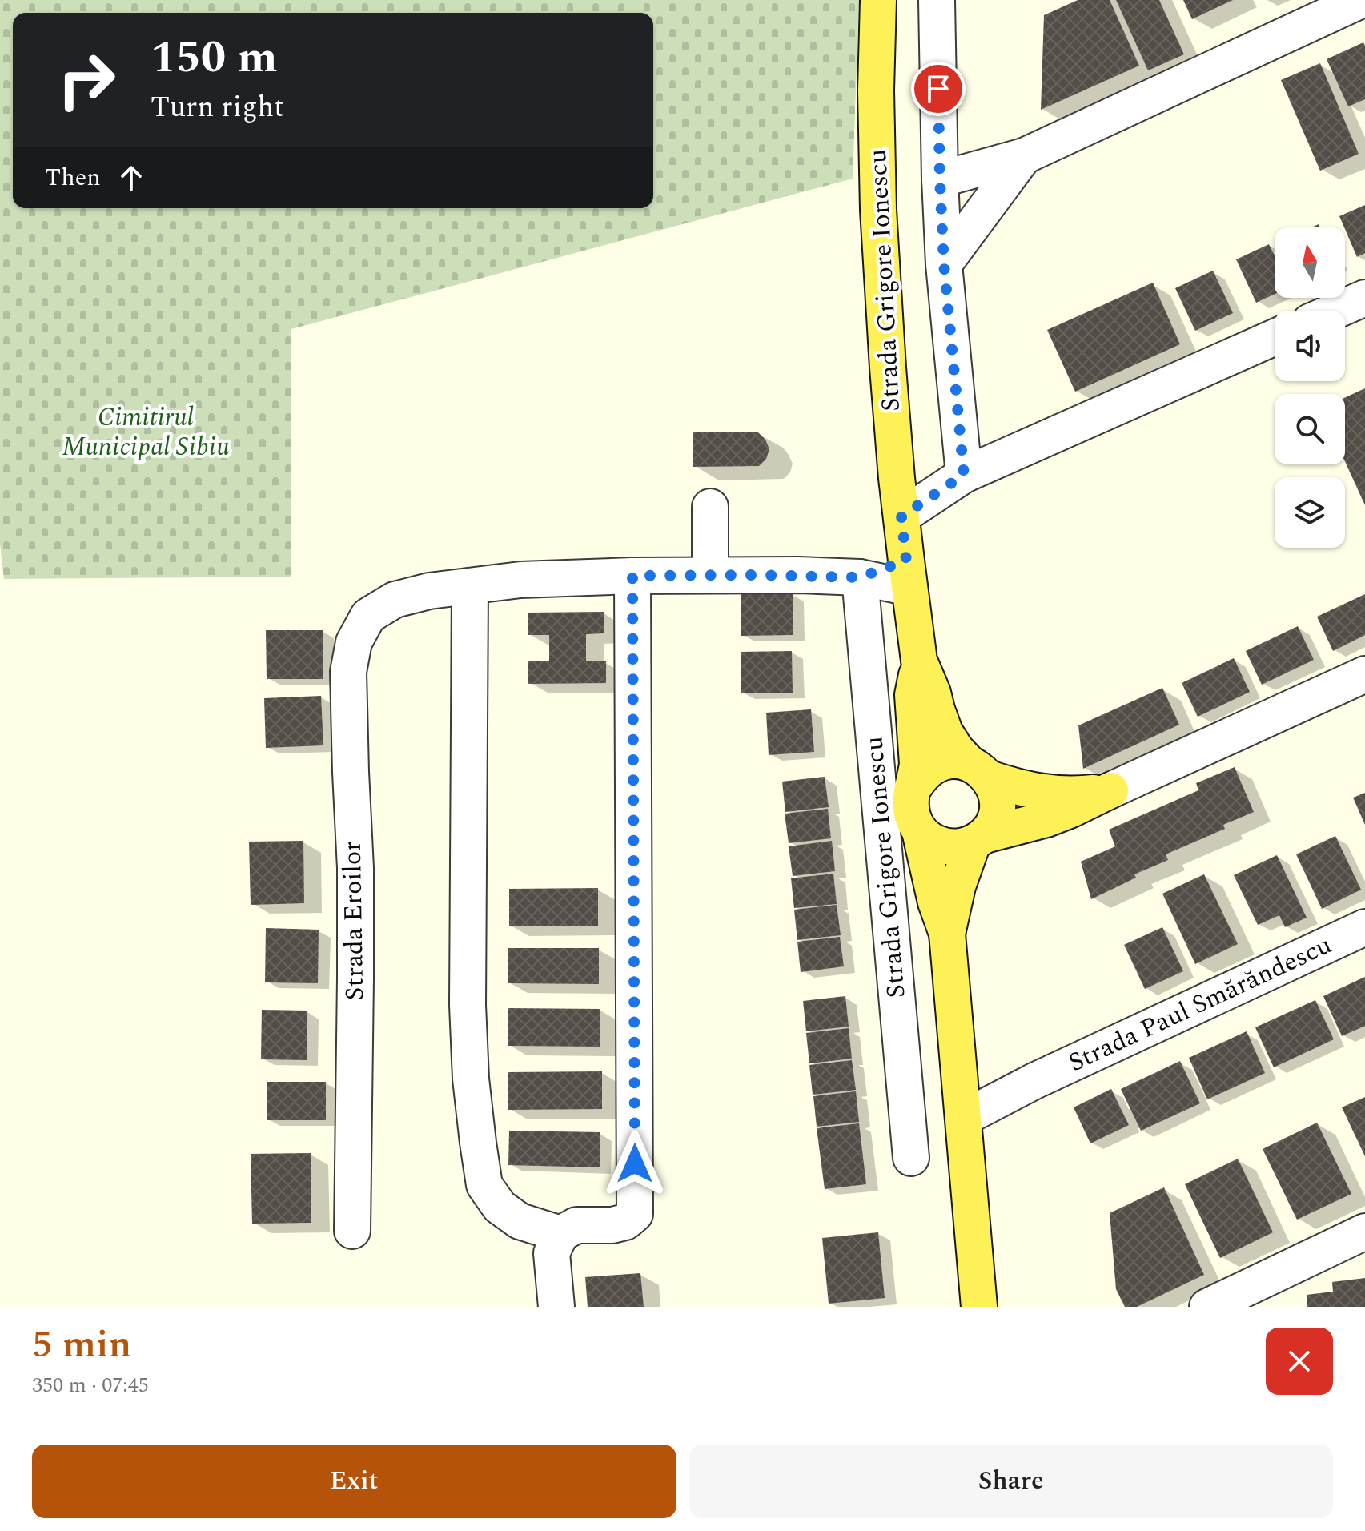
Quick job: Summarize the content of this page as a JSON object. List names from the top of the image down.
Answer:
{
  "streets": {
    "main road": ["Strada Grigore Ionescu"],
    "street": ["Strada Eroilor", "Strada Paul Smărăndescu"]
  },
  "crossings": [
    ["Strada Grigore Ionescu", "Strada Paul Smărăndescu"]
  ],
  "parks": ["Cimitirul Municipal Sibiu"],
  "north": "top",
  "page": {
    "turn": ["150 m", "Turn right"],
    "then": "Then",
    "heading": ["5 min", "350 m · 07:45"],
    "buttons": ["Exit", "Share"]
  }
}
